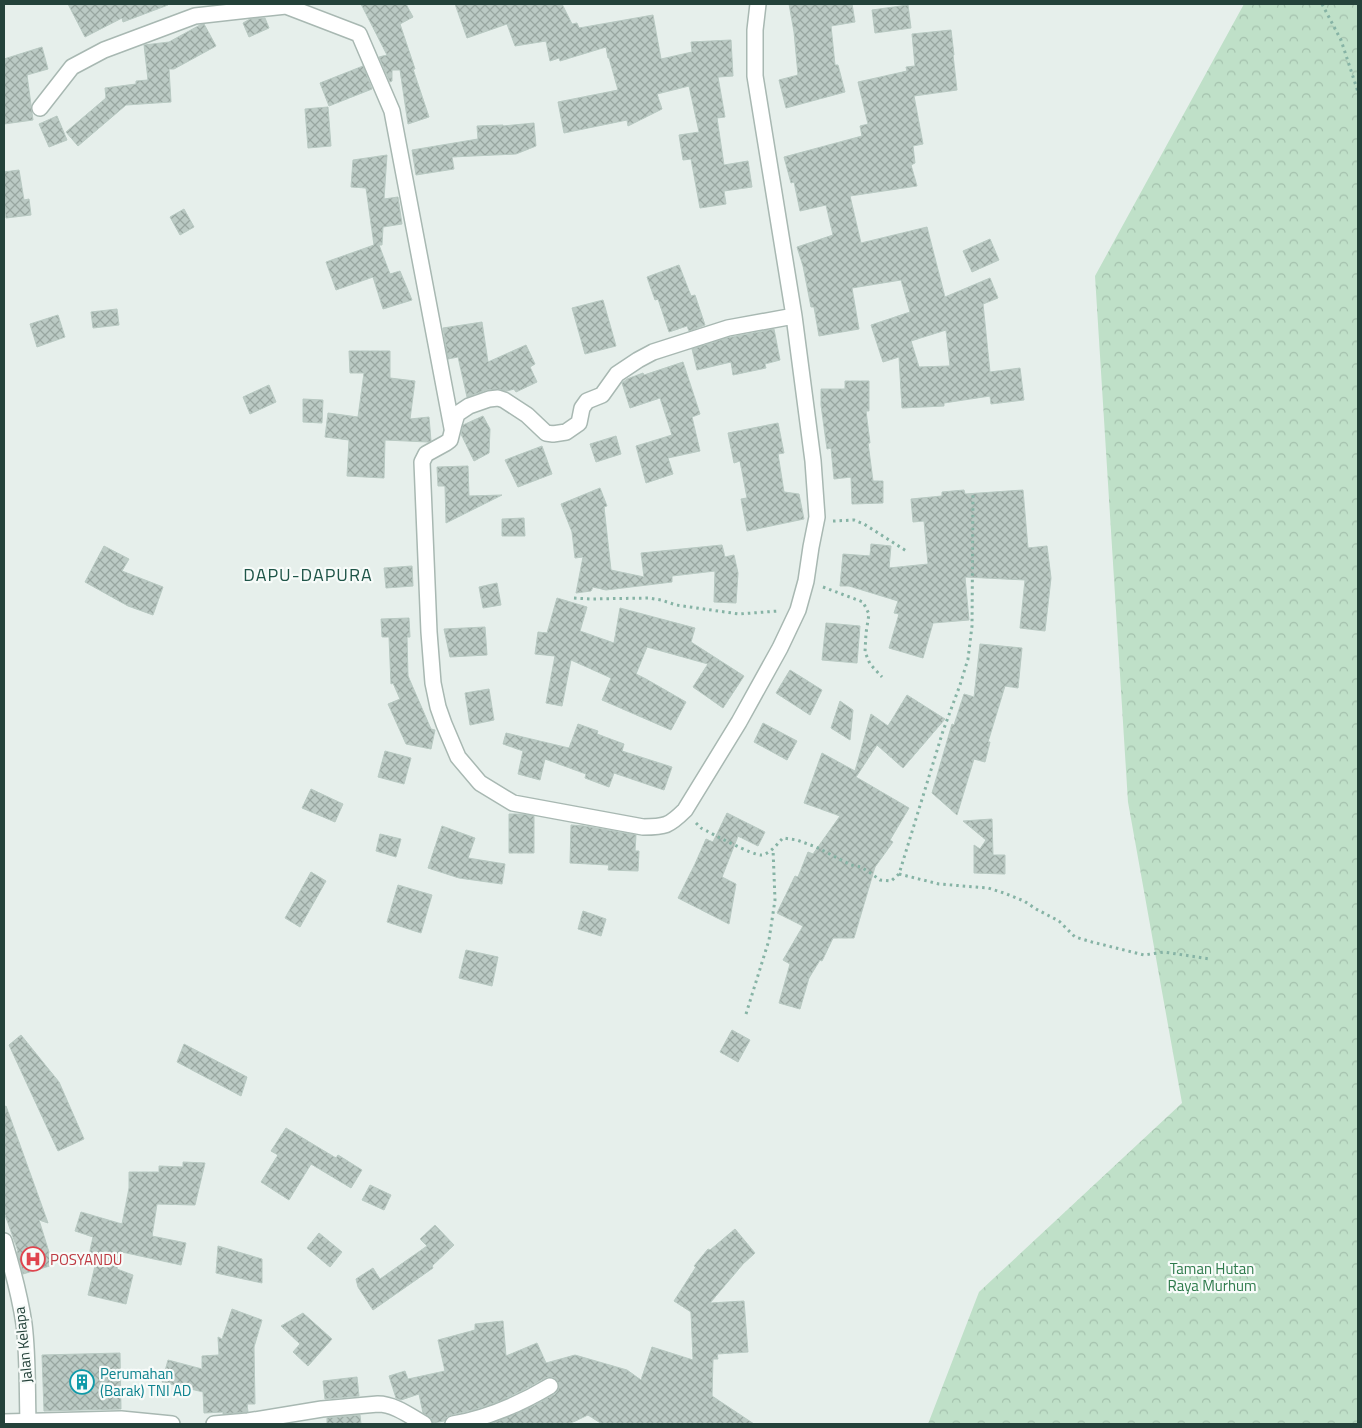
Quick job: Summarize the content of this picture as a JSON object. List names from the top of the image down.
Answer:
{
  "streets": {
    "street": ["Jalan Kelapa"]
  },
  "districts": ["DAPU-DAPURA"],
  "parks": ["Taman Hutan Raya Murhum"],
  "places": {
    "hospital": ["POSYANDU"],
    "building": ["Perumahan (Barak) TNI AD"]
  }
}
